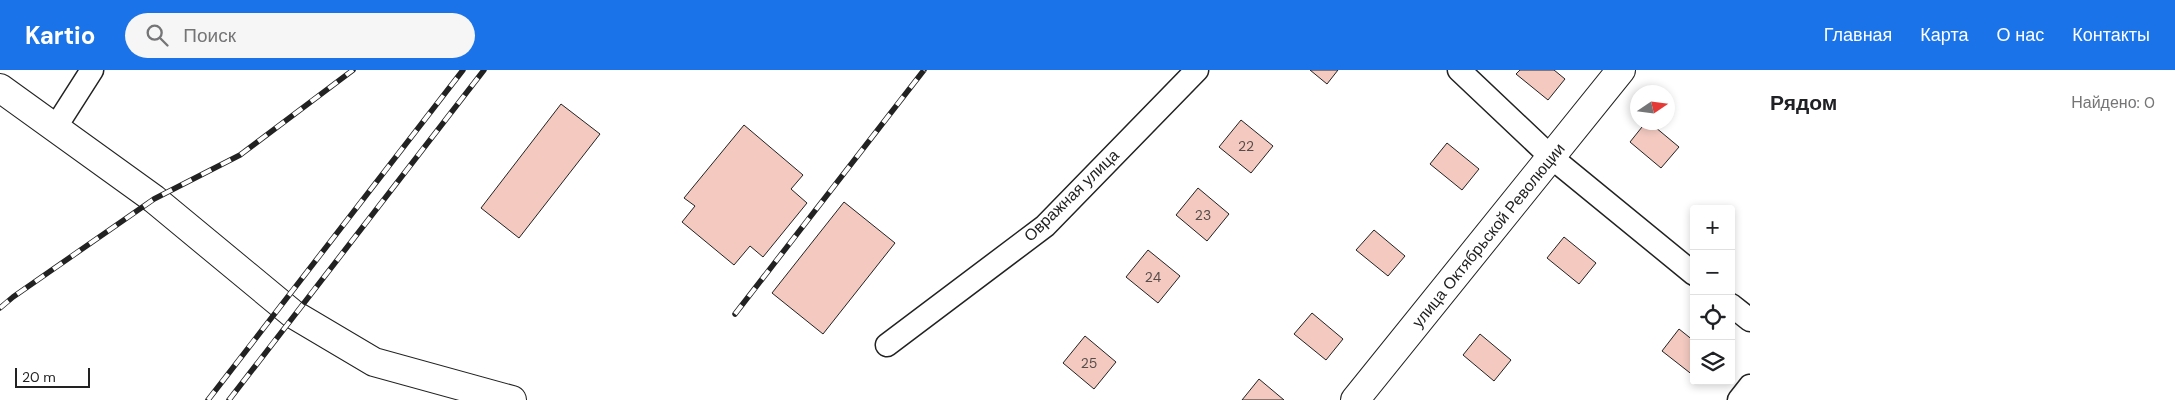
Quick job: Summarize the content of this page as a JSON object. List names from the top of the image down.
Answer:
{
  "streets": {
    "street": ["Овражная улица", "улица Октябрьской Революции"]
  },
  "house_numbers": [
    "22",
    "23",
    "24",
    "25"
  ],
  "scale_bar": "20 m",
  "north": "right",
  "page": {
    "header": "Kartio",
    "search": "Поиск",
    "nav": [
      "Главная",
      "Карта",
      "О нас",
      "Контакты"
    ],
    "heading": ["Рядом", "Найдено: 0"],
    "map_buttons": ["+", "−"],
    "scale": "20 m"
  }
}
